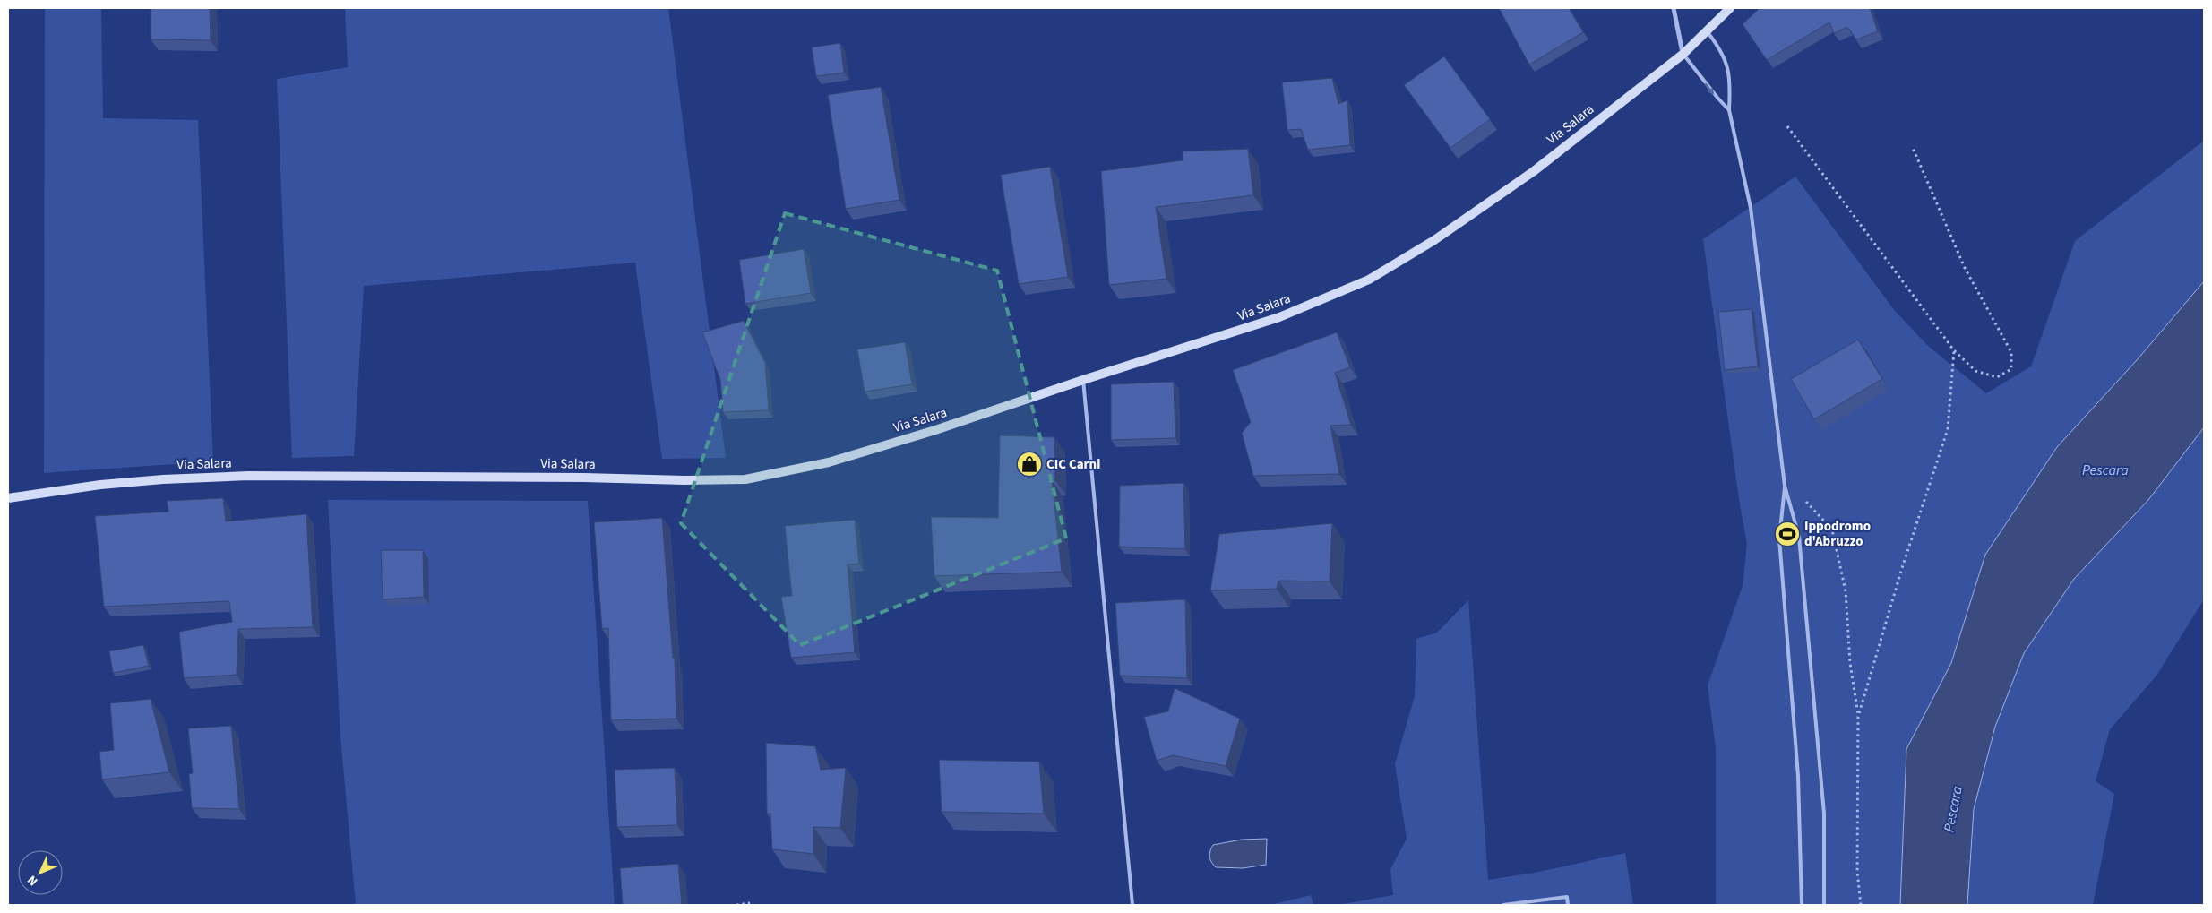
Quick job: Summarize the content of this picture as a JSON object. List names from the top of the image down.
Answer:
{
  "streets": {
    "street": ["Via Salara"]
  },
  "water": ["Pescara"],
  "places": {
    "shop": ["CIC Carni"],
    "sports": ["Ippodromo d'Abruzzo"]
  },
  "north": "bottom left"
}
